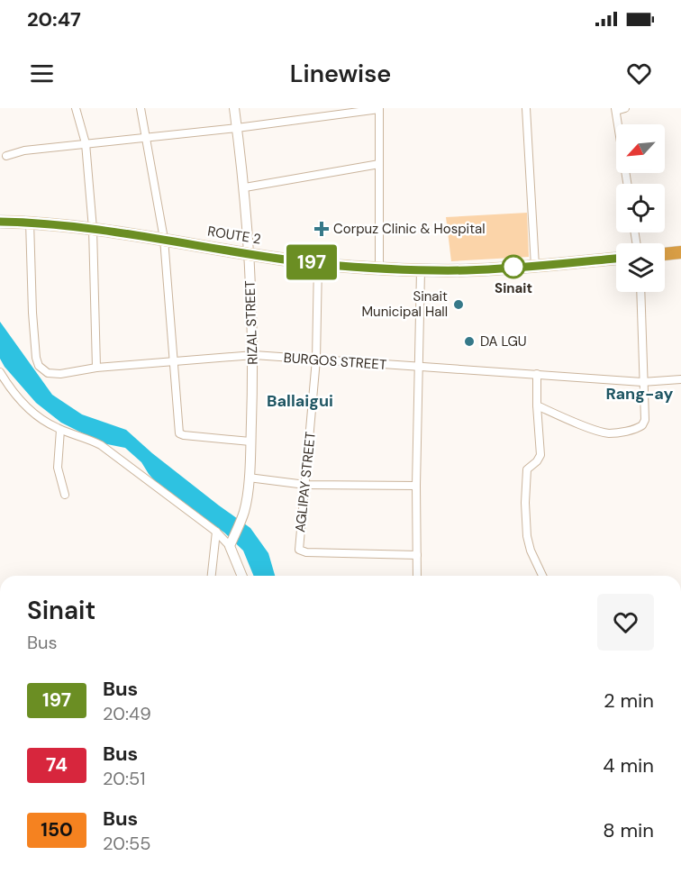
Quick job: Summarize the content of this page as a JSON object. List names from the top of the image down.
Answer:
{
  "streets": {
    "highway": ["ROUTE 2"],
    "street": ["RIZAL STREET", "BURGOS STREET", "AGLIPAY STREET"]
  },
  "crossings": [
    ["ROUTE 2", "RIZAL STREET"],
    ["ROUTE 2", "BURGOS STREET"],
    ["ROUTE 2", "AGLIPAY STREET"],
    ["RIZAL STREET", "BURGOS STREET"],
    ["BURGOS STREET", "AGLIPAY STREET"]
  ],
  "districts": ["Rang-ay", "Ballaigui"],
  "places": {
    "health": ["Corpuz Clinic & Hospital"],
    "other": ["Sinait", "Sinait Municipal Hall", "DA LGU"]
  },
  "lines": ["bus line 197"],
  "north": "bottom left",
  "page": {
    "status": "20:47",
    "header": "Linewise",
    "on_map": "197",
    "heading": ["Sinait", "Bus"],
    "list": [
      {
        "mark": "197",
        "name": "Bus",
        "note": "20:49",
        "value": "2 min"
      },
      {
        "mark": "74",
        "name": "Bus",
        "note": "20:51",
        "value": "4 min"
      },
      {
        "mark": "150",
        "name": "Bus",
        "note": "20:55",
        "value": "8 min"
      }
    ]
  }
}
